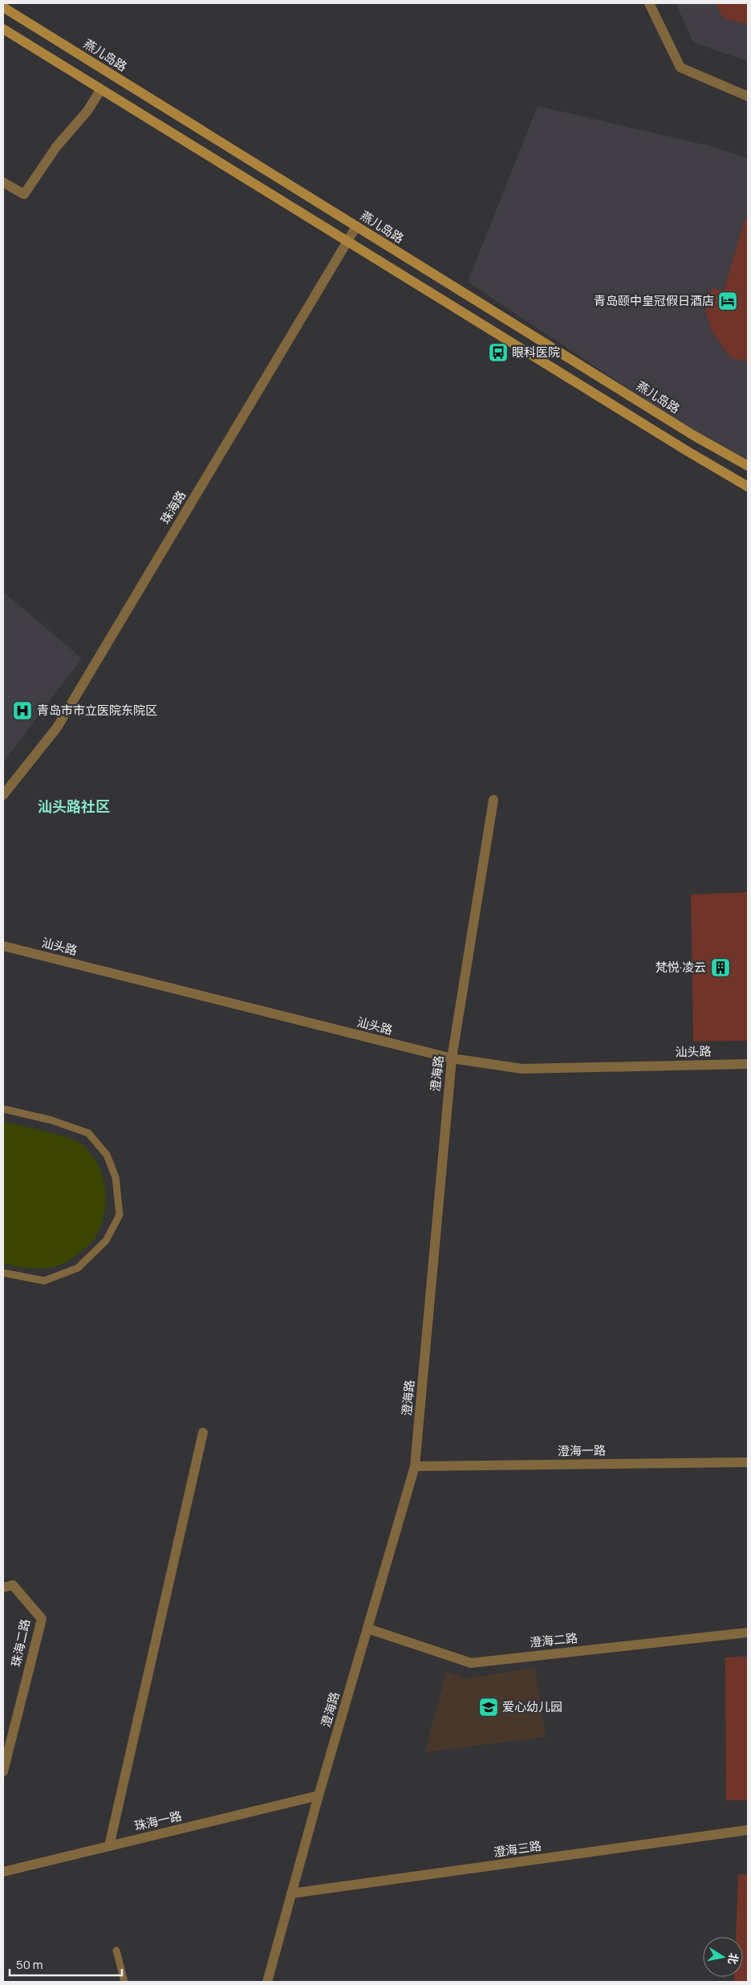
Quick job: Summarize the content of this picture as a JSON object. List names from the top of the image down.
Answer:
{
  "streets": {
    "main road": ["燕儿岛路"],
    "street": [
      "珠海路",
      "汕头路",
      "澄海路",
      "澄海一路",
      "澄海二路",
      "珠海二路",
      "珠海一路",
      "澄海三路"
    ]
  },
  "crossings": [
    ["燕儿岛路", "珠海路"],
    ["汕头路", "澄海路"],
    ["澄海路", "澄海一路"],
    ["澄海路", "澄海二路"],
    ["澄海路", "珠海一路"],
    ["澄海路", "澄海三路"]
  ],
  "districts": ["汕头路社区"],
  "places": {
    "hotel": ["青岛颐中皇冠假日酒店"],
    "bus stop": ["眼科医院"],
    "hospital": ["青岛市市立医院东院区"],
    "building": ["梵悦·凌云"],
    "school or university": ["爱心幼儿园"]
  },
  "scale_bar": "50 m",
  "north": "right"
}
